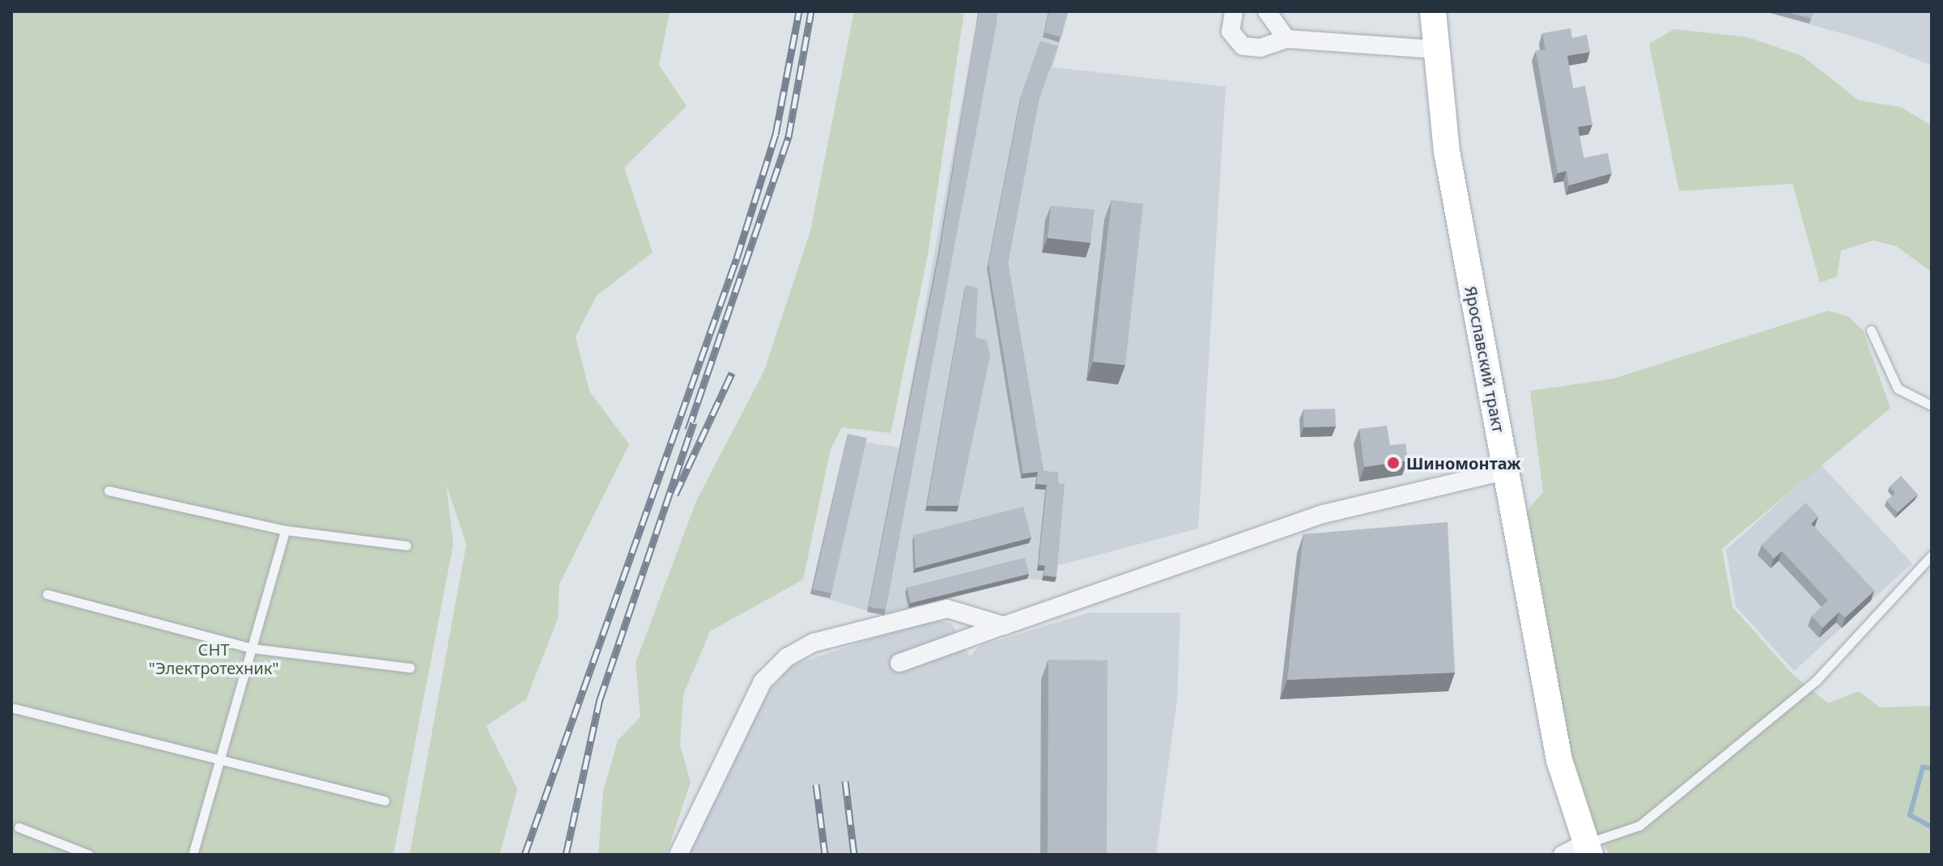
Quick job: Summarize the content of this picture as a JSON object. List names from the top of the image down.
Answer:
{
  "streets": {
    "street": ["Ярославский тракт"]
  },
  "parks": ["СНТ \"Электротехник\""],
  "places": ["Шиномонтаж"]
}
